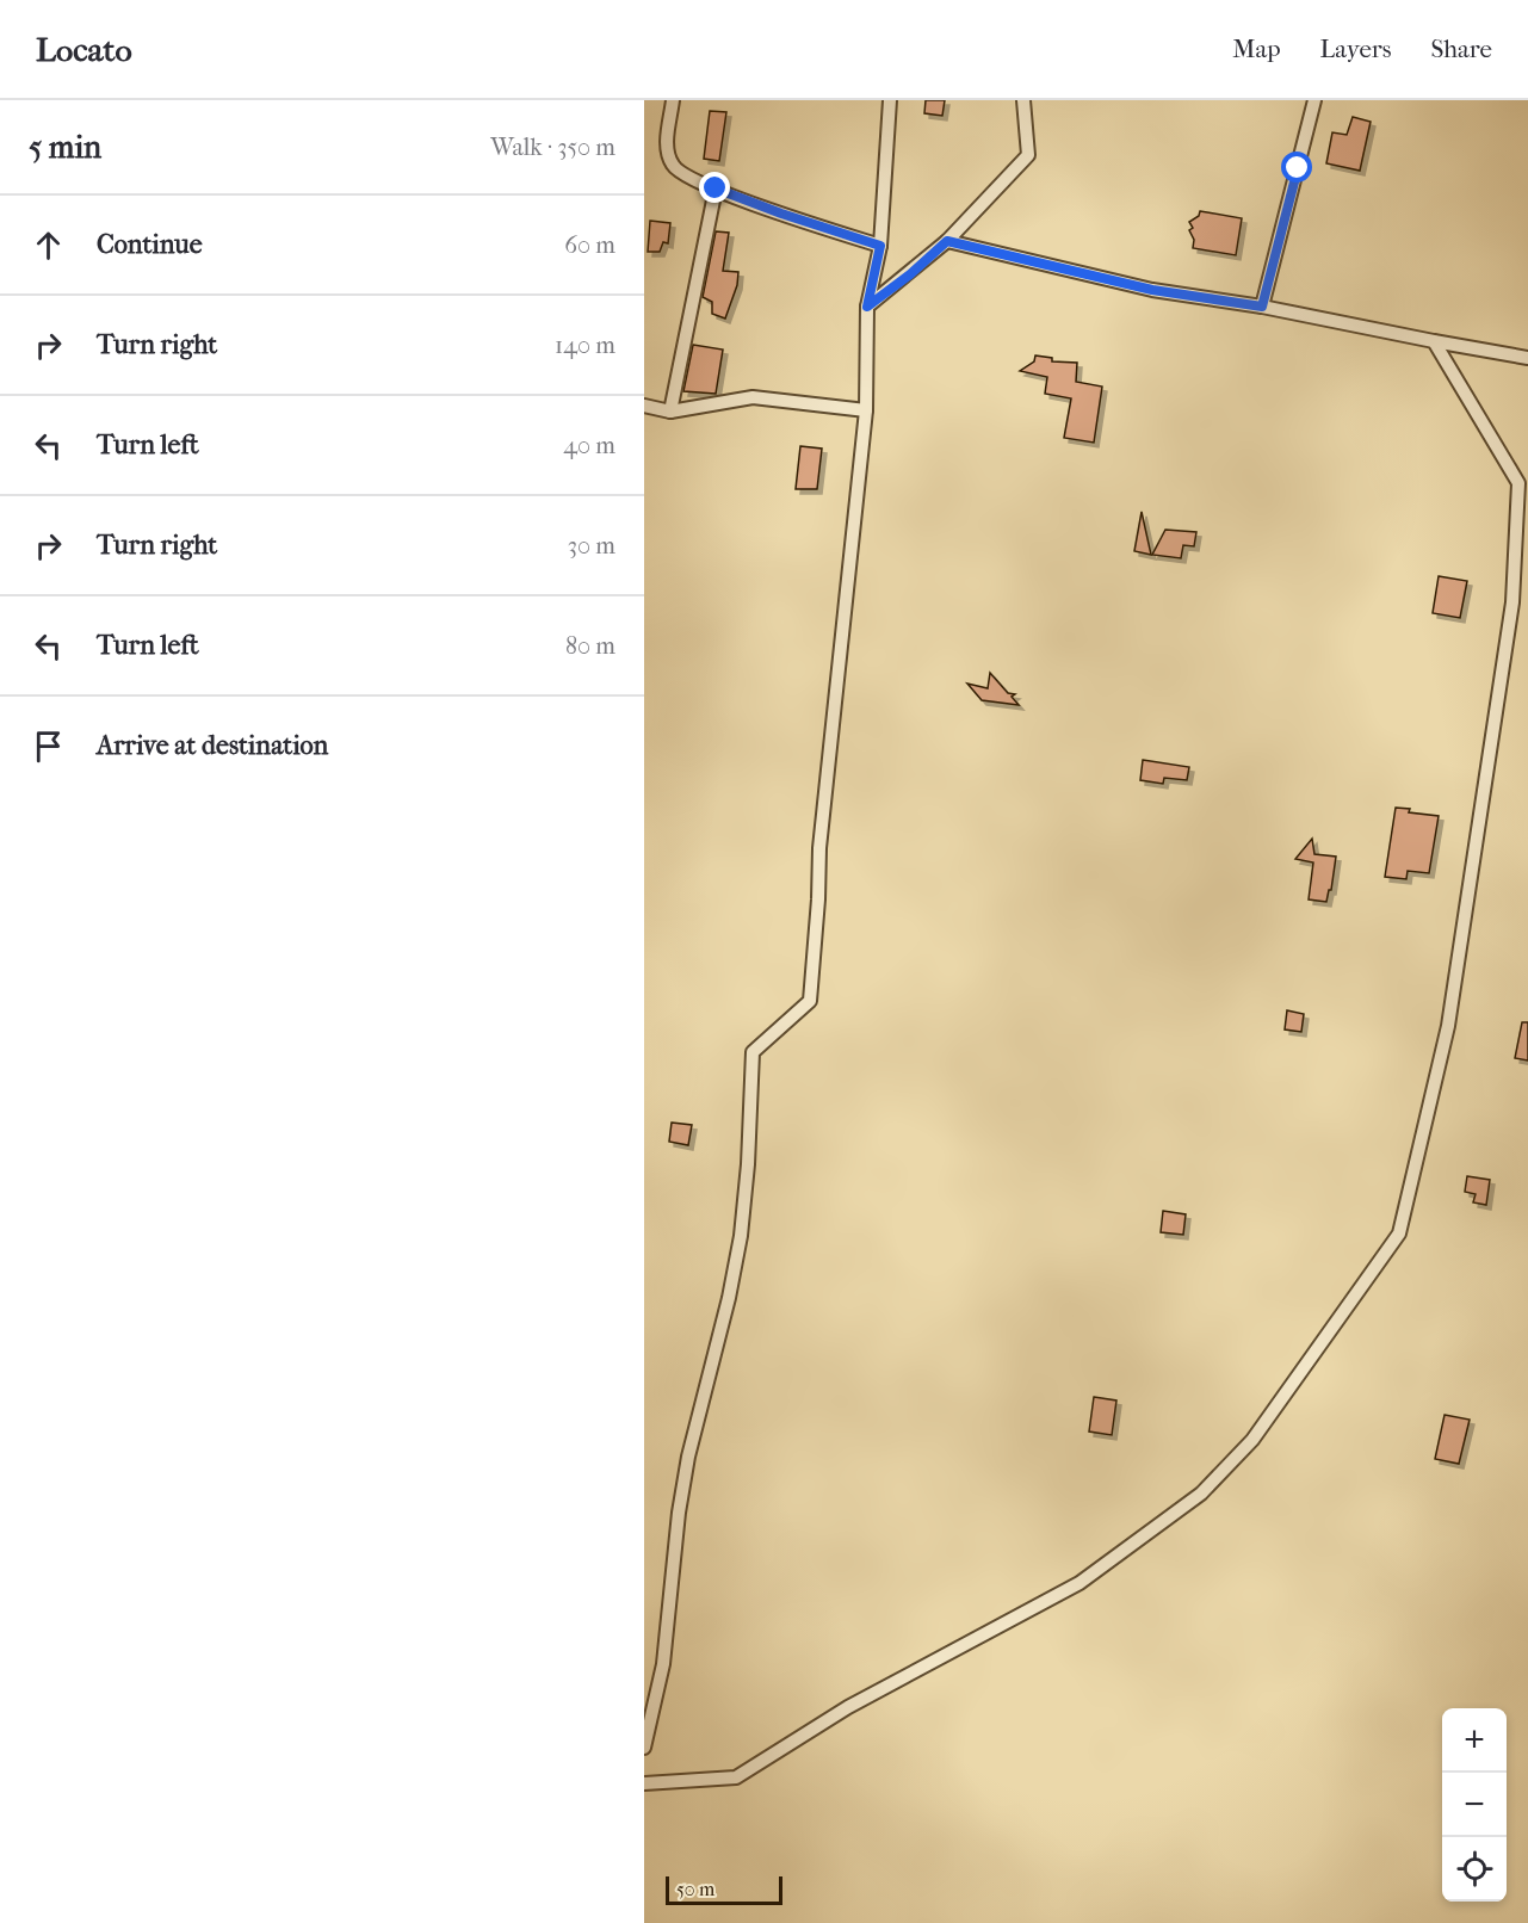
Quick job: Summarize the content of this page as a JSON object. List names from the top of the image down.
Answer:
{
  "scale_bar": "50 m",
  "page": {
    "header": "Locato",
    "nav": ["Map", "Layers", "Share"],
    "heading": ["5 min", "Walk · 350 m"],
    "list": [
      ["Continue", "60 m"],
      ["Turn right", "140 m"],
      ["Turn left", "40 m"],
      ["Turn right", "30 m"],
      ["Turn left", "80 m"],
      "Arrive at destination"
    ],
    "map_buttons": ["+", "−"],
    "scale": "50 m"
  }
}
